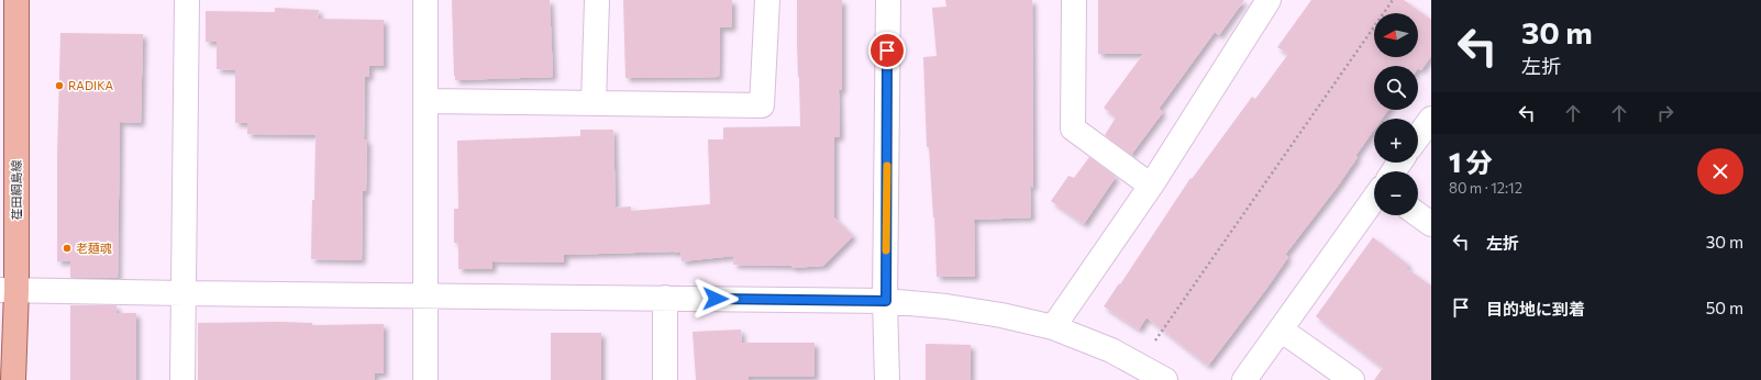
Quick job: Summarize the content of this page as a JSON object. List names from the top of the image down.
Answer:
{
  "streets": {
    "main road": ["荏田綱島線"]
  },
  "places": ["RADIKA", "老麺魂"],
  "north": "left",
  "page": {
    "turn": ["30 m", "左折"],
    "map_buttons": ["+", "−"],
    "heading": ["1 分", "80 m · 12:12"],
    "list": [
      {
        "name": "左折",
        "value": "30 m"
      },
      {
        "name": "目的地に到着",
        "value": "50 m"
      }
    ]
  }
}
